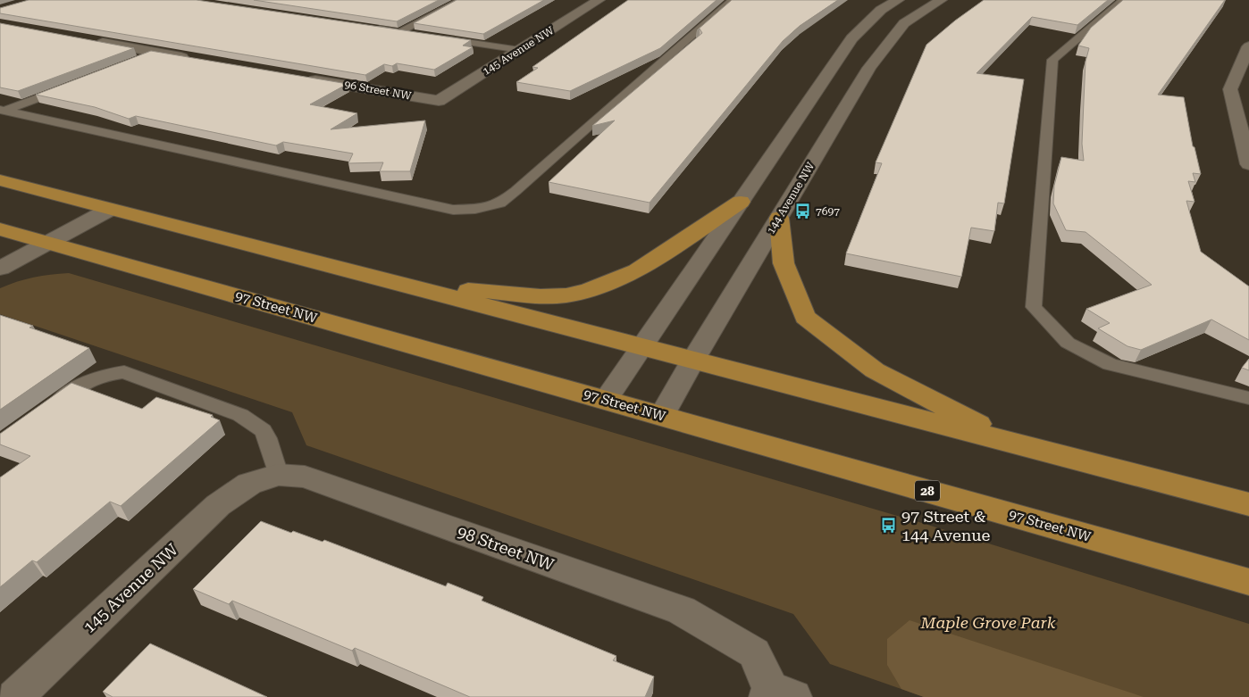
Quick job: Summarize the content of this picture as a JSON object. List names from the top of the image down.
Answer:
{
  "streets": {
    "main road": ["97 Street NW", "28"],
    "street": [
      "145 Avenue NW",
      "96 Street NW",
      "144 Avenue NW",
      "98 Street NW"
    ]
  },
  "crossings": [
    ["145 Avenue NW", "96 Street NW"],
    ["145 Avenue NW", "98 Street NW"],
    ["144 Avenue NW", "97 Street NW"]
  ],
  "parks": ["Maple Grove Park"],
  "places": {
    "bus stop": ["7697", "97 Street & 144 Avenue"]
  }
}
